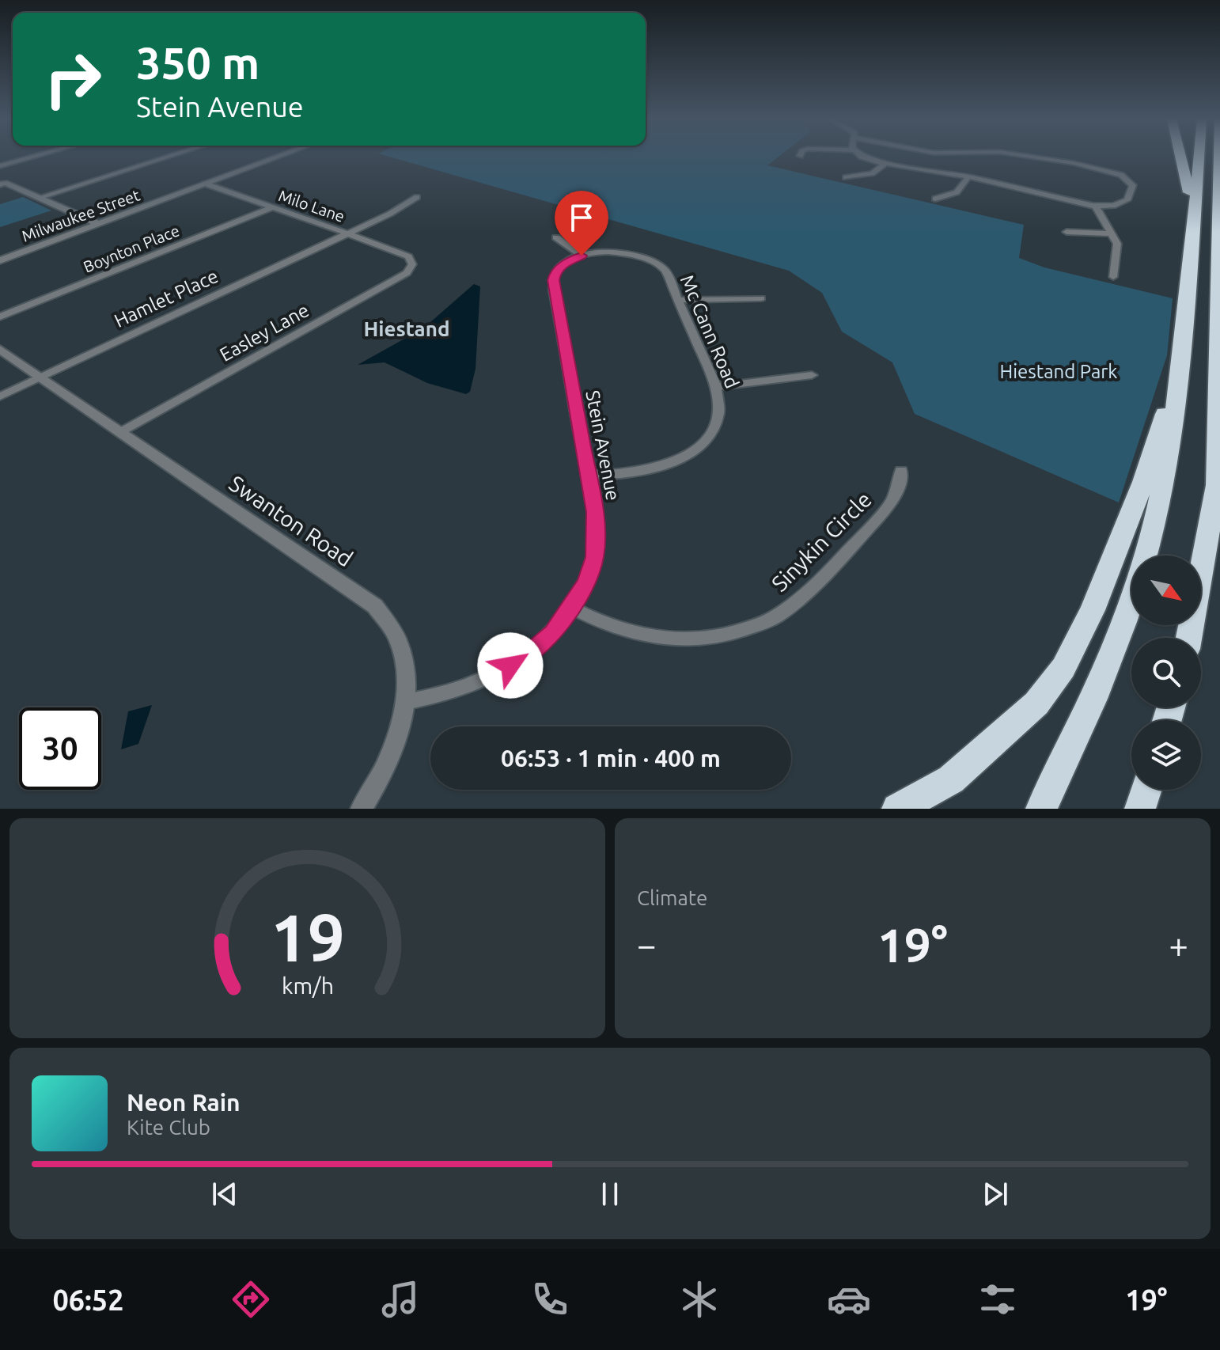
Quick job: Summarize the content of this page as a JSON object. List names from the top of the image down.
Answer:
{
  "streets": {
    "street": [
      "Milo Lane",
      "Milwaukee Street",
      "Boynton Place",
      "Hamlet Place",
      "Mc Cann Road",
      "Easley Lane",
      "Stein Avenue",
      "Swanton Road",
      "Sinykin Circle"
    ]
  },
  "crossings": [
    ["Milo Lane", "Milwaukee Street"],
    ["Milo Lane", "Boynton Place"],
    ["Milo Lane", "Hamlet Place"],
    ["Milo Lane", "Easley Lane"],
    ["Hamlet Place", "Swanton Road"],
    ["Mc Cann Road", "Stein Avenue"],
    ["Easley Lane", "Swanton Road"],
    ["Stein Avenue", "Swanton Road"],
    ["Stein Avenue", "Sinykin Circle"]
  ],
  "districts": ["Hiestand"],
  "parks": ["Hiestand Park"],
  "north": "bottom right",
  "page": {
    "turn": ["350 m", "Stein Avenue"],
    "limit": "30",
    "trip": "06:53 · 1 min · 400 m",
    "tile": "Climate",
    "heat": ["−", "19°", "+"],
    "song": ["Neon Rain", "Kite Club"],
    "tabs": ["06:52", "19°"],
    "gauge": ["19", "km/h"]
  }
}
